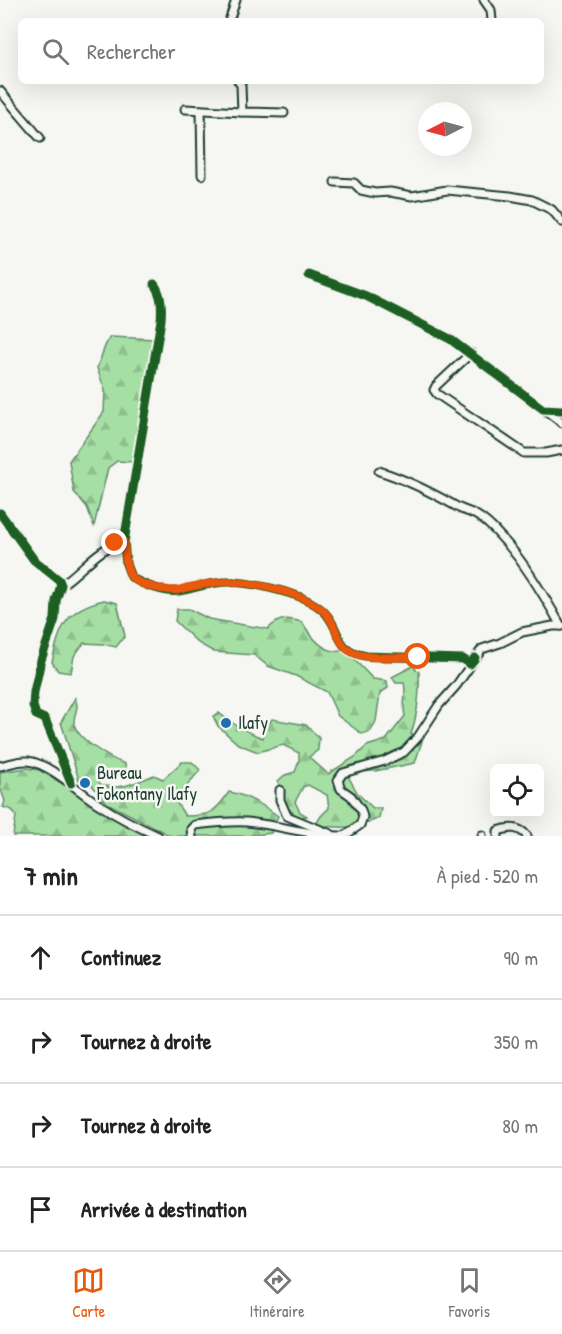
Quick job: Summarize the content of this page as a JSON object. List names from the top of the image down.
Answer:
{
  "places": ["Ilafy", "Bureau Fokontany Ilafy"],
  "north": "left",
  "page": {
    "search": "Rechercher",
    "heading": ["7 min", "À pied · 520 m"],
    "list": [
      ["Continuez", "90 m"],
      ["Tournez à droite", "350 m"],
      ["Tournez à droite", "80 m"],
      "Arrivée à destination"
    ],
    "nav": ["Carte", "Itinéraire", "Favoris"]
  }
}
